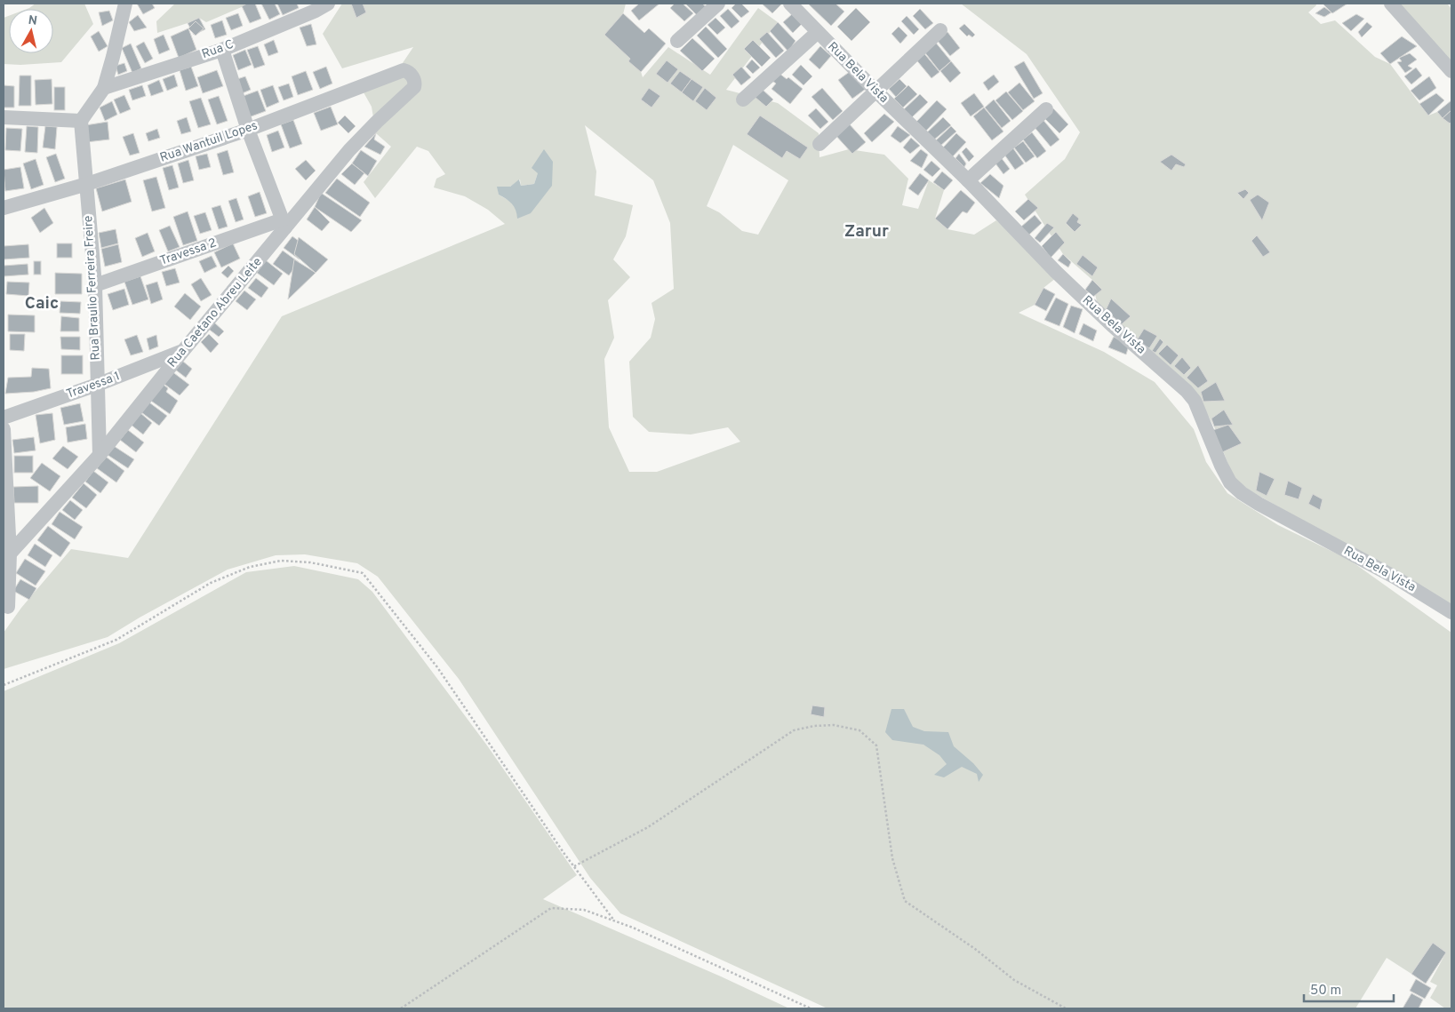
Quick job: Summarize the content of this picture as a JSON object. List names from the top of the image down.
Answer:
{
  "streets": {
    "street": [
      "Rua C",
      "Rua Bela Vista",
      "Rua Wantuil Lopes",
      "Travessa 2",
      "Rua Braulio Ferreira Freire",
      "Rua Caetano Abreu Leite",
      "Travessa 1"
    ]
  },
  "crossings": [
    ["Rua Wantuil Lopes", "Rua Braulio Ferreira Freire"],
    ["Rua Wantuil Lopes", "Rua Caetano Abreu Leite"],
    ["Travessa 2", "Rua Braulio Ferreira Freire"],
    ["Travessa 2", "Rua Caetano Abreu Leite"],
    ["Rua Braulio Ferreira Freire", "Rua Caetano Abreu Leite"],
    ["Rua Braulio Ferreira Freire", "Travessa 1"],
    ["Rua Caetano Abreu Leite", "Travessa 1"]
  ],
  "districts": ["Zarur", "Caic"],
  "scale_bar": "50 m",
  "north": "top"
}
